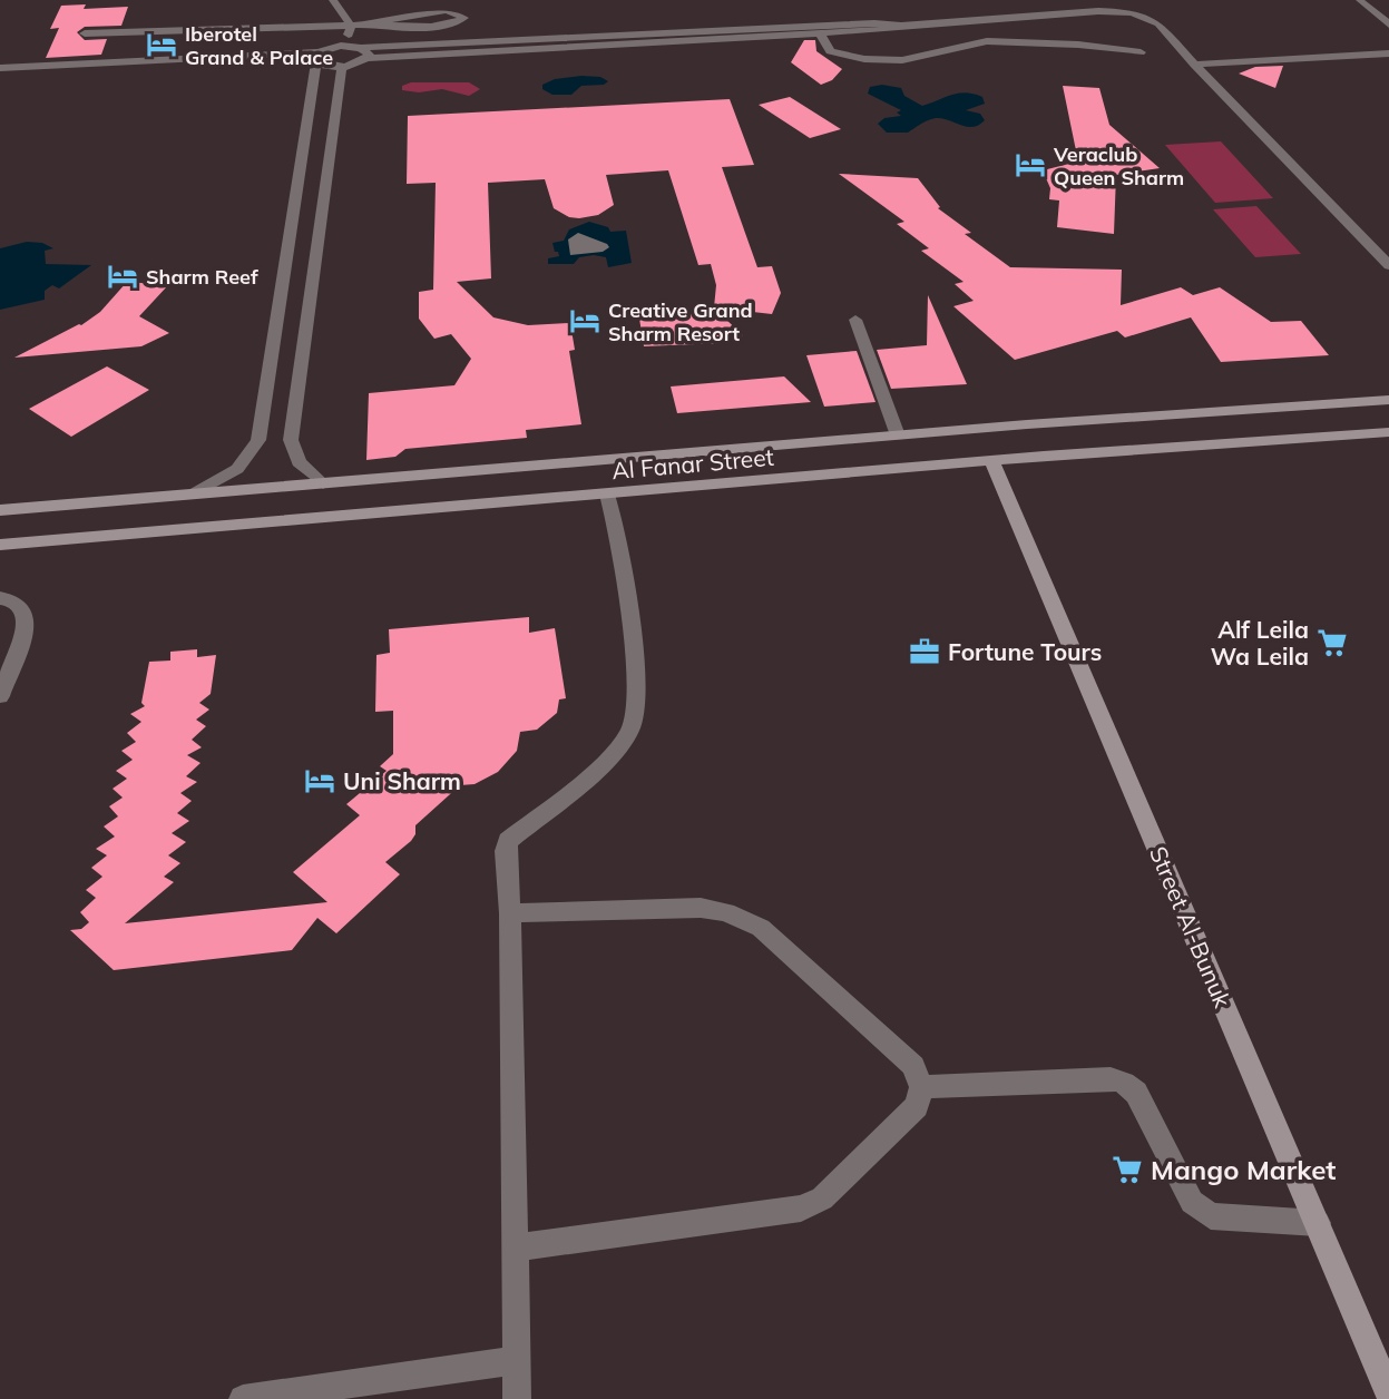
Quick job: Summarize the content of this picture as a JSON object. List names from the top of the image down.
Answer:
{
  "streets": {
    "main road": ["Al Fanar Street", "Street Al-Bunuk"]
  },
  "crossings": [
    ["Al Fanar Street", "Street Al-Bunuk"]
  ],
  "places": {
    "hotel": [
      "Iberotel Grand & Palace",
      "Veraclub Queen Sharm",
      "Sharm Reef",
      "Creative Grand Sharm Resort",
      "Uni Sharm"
    ],
    "supermarket": ["Alf Leila Wa Leila", "Mango Market"],
    "office": ["Fortune Tours"]
  }
}
